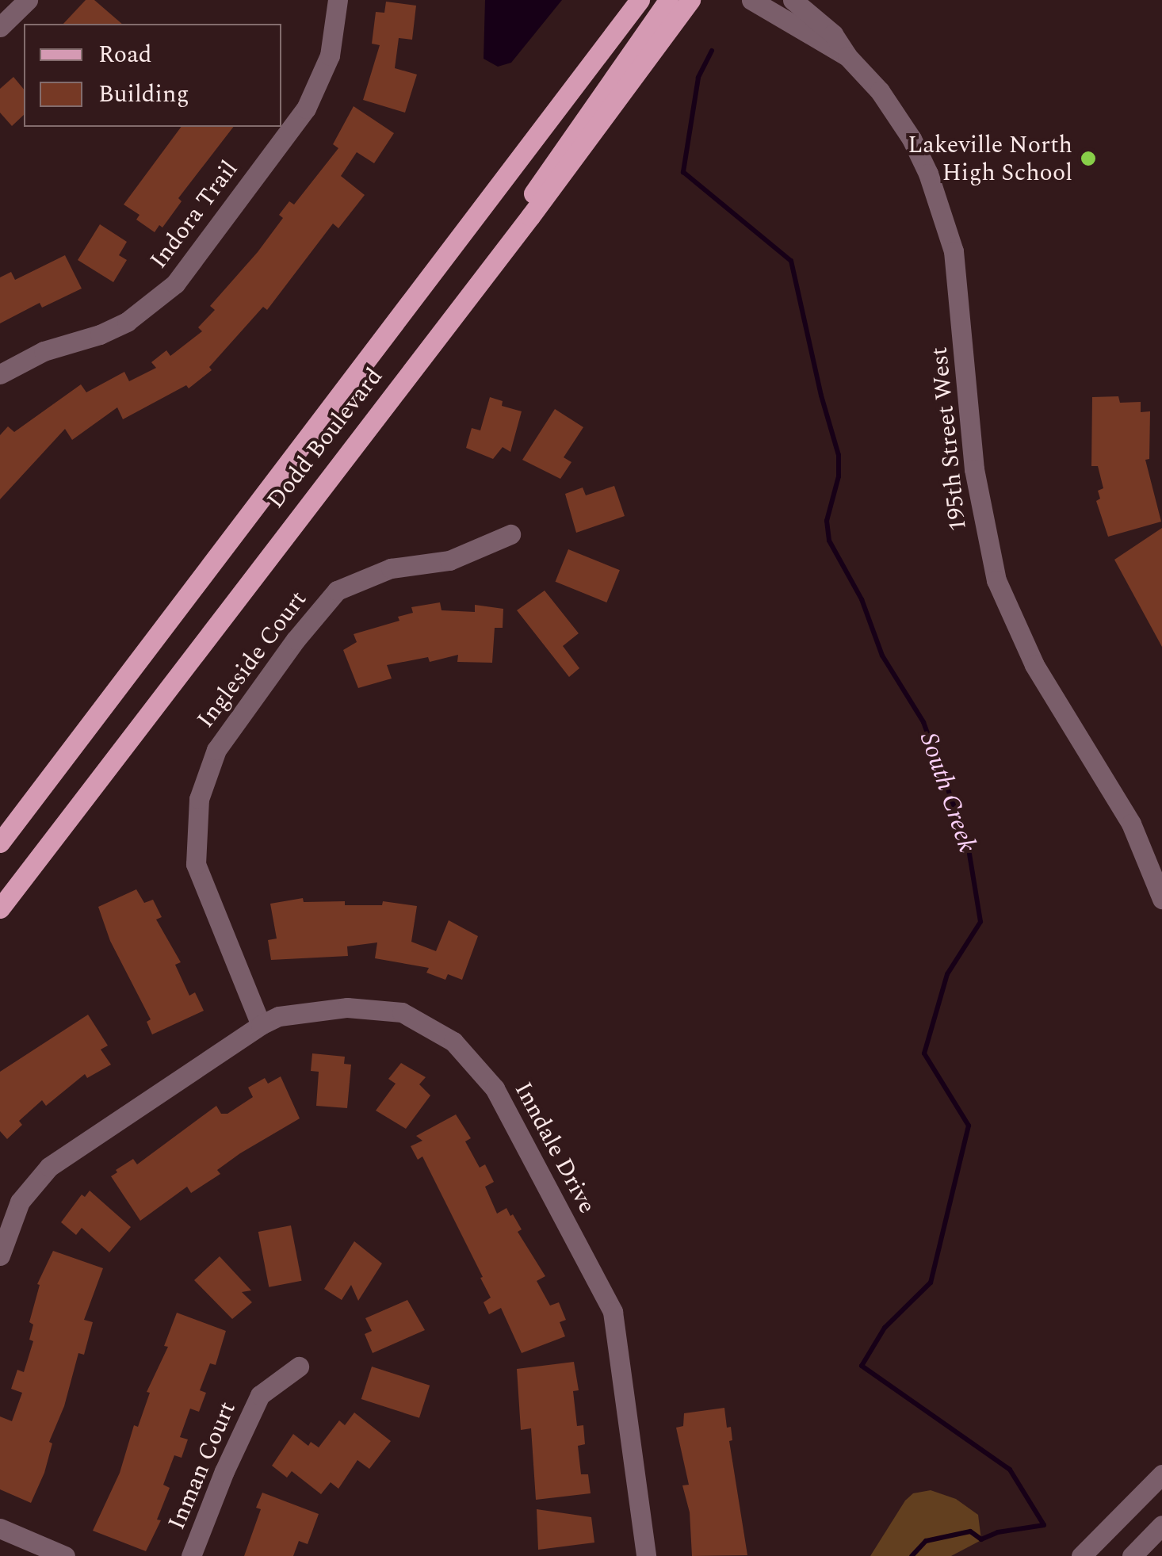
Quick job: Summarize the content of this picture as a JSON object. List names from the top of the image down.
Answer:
{
  "streets": {
    "main road": ["Dodd Boulevard"],
    "street": [
      "Indora Trail",
      "195th Street West",
      "Ingleside Court",
      "Inndale Drive",
      "Inman Court"
    ]
  },
  "crossings": [
    ["Ingleside Court", "Inndale Drive"]
  ],
  "water": ["South Creek"],
  "places": ["Lakeville North High School"],
  "legend": ["Road", "Building"]
}
